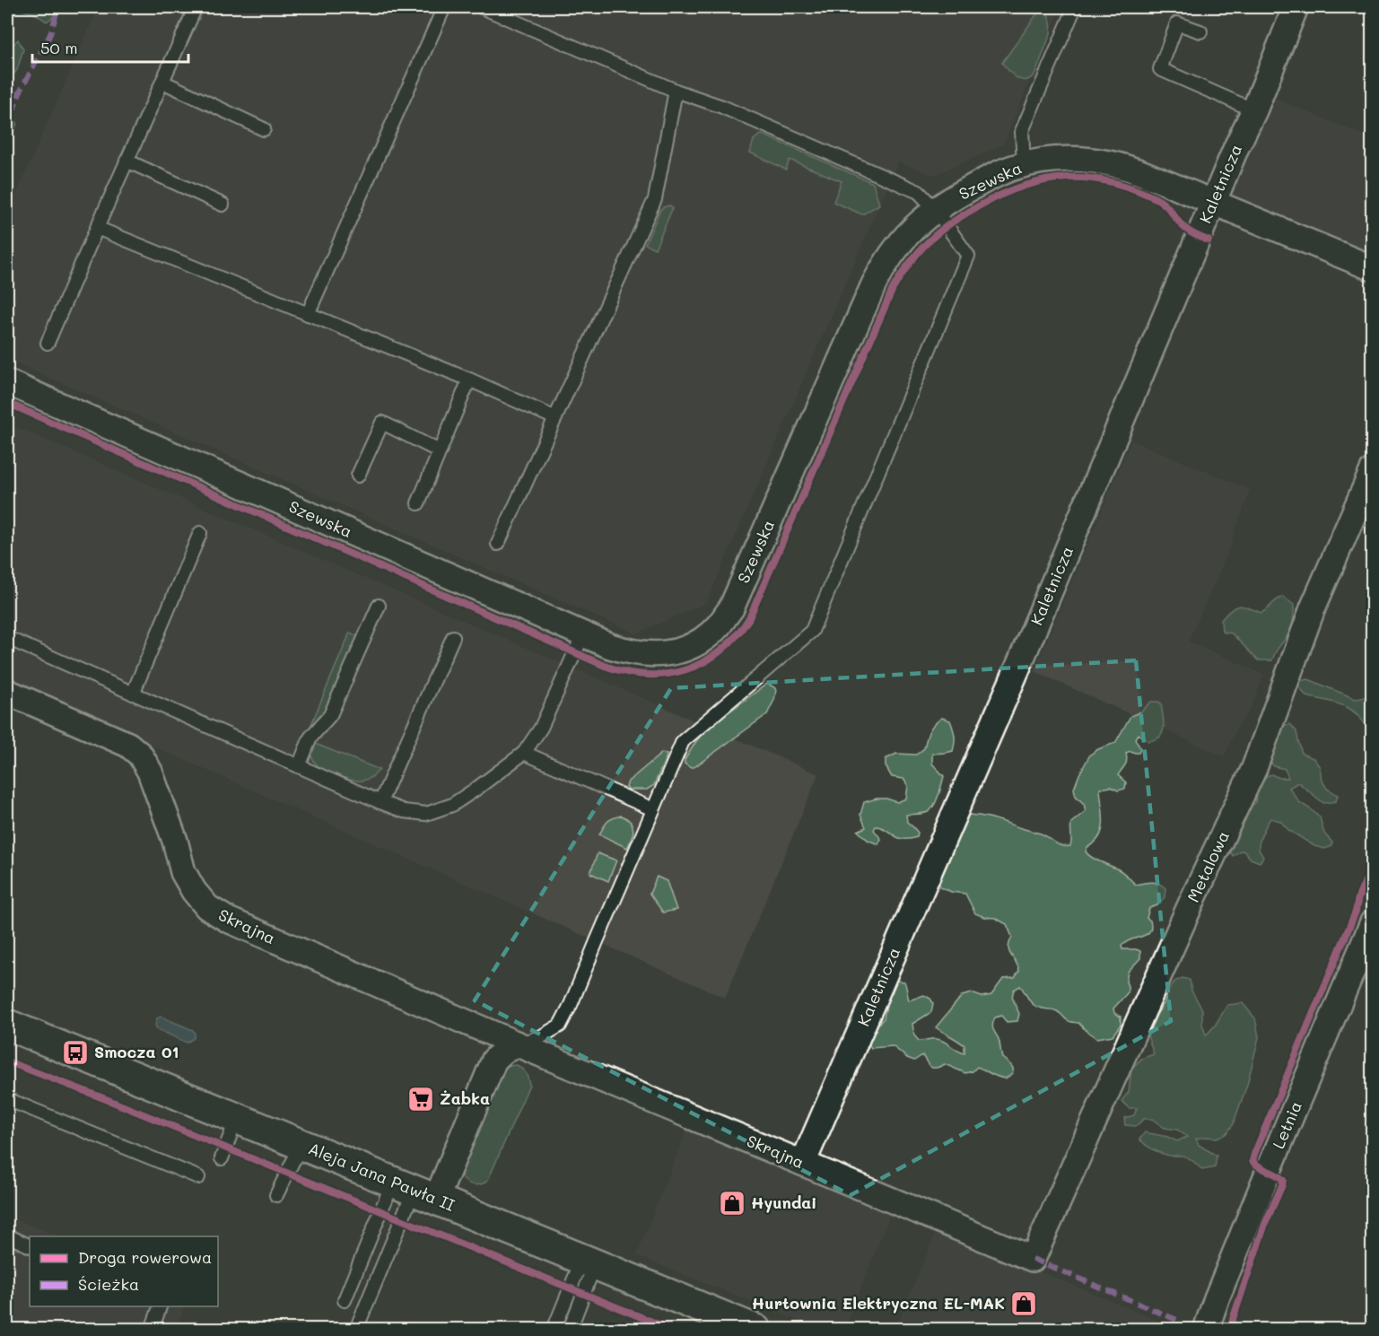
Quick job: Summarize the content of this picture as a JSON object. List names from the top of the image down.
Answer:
{
  "streets": {
    "main road": ["Aleja Jana Pawła II"],
    "street": [
      "Szewska",
      "Kaletnicza",
      "Metalowa",
      "Skrajna",
      "Letnia"
    ]
  },
  "crossings": [
    ["Szewska", "Kaletnicza"],
    ["Kaletnicza", "Skrajna"],
    ["Metalowa", "Skrajna"]
  ],
  "places": {
    "bus stop": ["Smocza 01"],
    "supermarket": ["Żabka"],
    "shop": ["Hyundai", "Hurtownia Elektryczna EL-MAK"]
  },
  "legend": ["Droga rowerowa", "Ścieżka"],
  "scale_bar": "50 m"
}
